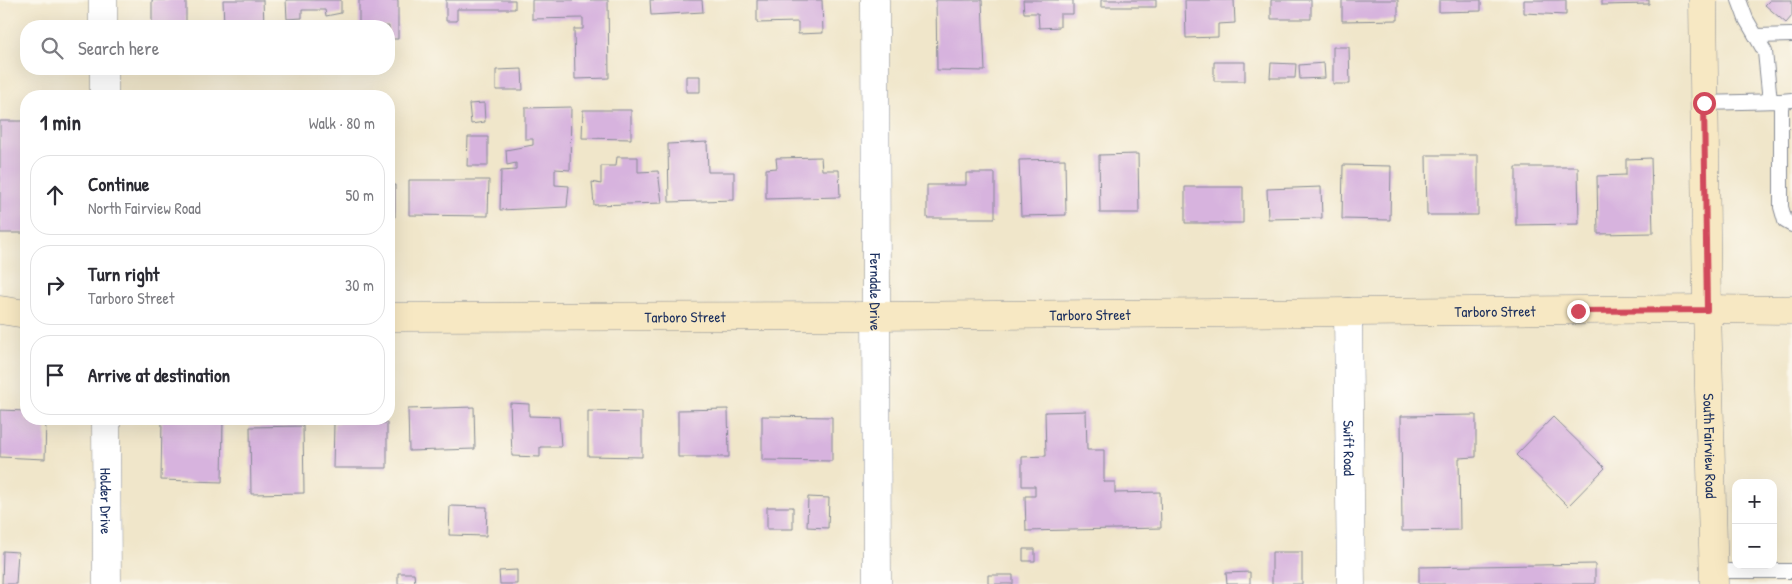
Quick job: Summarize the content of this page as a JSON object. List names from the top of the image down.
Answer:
{
  "streets": {
    "street": [
      "Ferndale Drive",
      "Tarboro Street",
      "South Fairview Road",
      "Swift Road",
      "Holder Drive"
    ]
  },
  "crossings": [
    ["Ferndale Drive", "Tarboro Street"],
    ["Tarboro Street", "South Fairview Road"],
    ["Tarboro Street", "Swift Road"]
  ],
  "page": {
    "search": "Search here",
    "heading": ["1 min", "Walk · 80 m"],
    "list": [
      ["Continue", "North Fairview Road", "50 m"],
      ["Turn right", "Tarboro Street", "30 m"],
      "Arrive at destination"
    ],
    "map_buttons": ["+", "−"]
  }
}
